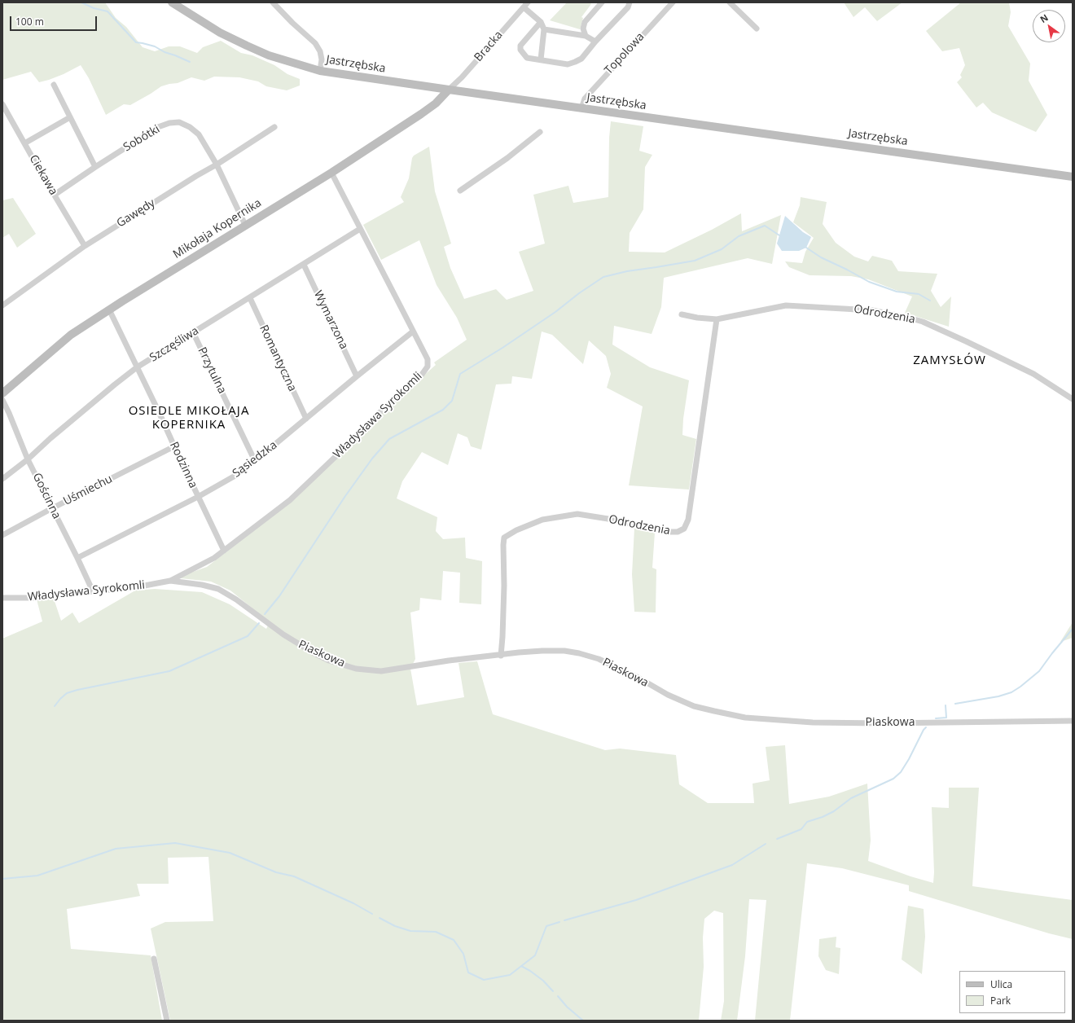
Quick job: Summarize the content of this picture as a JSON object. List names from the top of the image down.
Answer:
{
  "streets": {
    "main road": ["Jastrzębska", "Mikołaja Kopernika"],
    "street": [
      "Bracka",
      "Topolowa",
      "Sobótki",
      "Ciekawa",
      "Gawędy",
      "Odrodzenia",
      "Wymarzona",
      "Szczęśliwa",
      "Romantyczna",
      "Przytulna",
      "Władysława Syrokomli",
      "Sąsiedzka",
      "Rodzinna",
      "Uśmiechu",
      "Gościnna",
      "Piaskowa"
    ]
  },
  "crossings": [
    ["Bracka", "Jastrzębska"],
    ["Bracka", "Mikołaja Kopernika"],
    ["Topolowa", "Jastrzębska"],
    ["Jastrzębska", "Mikołaja Kopernika"],
    ["Sobótki", "Ciekawa"],
    ["Sobótki", "Gawędy"],
    ["Sobótki", "Mikołaja Kopernika"],
    ["Ciekawa", "Gawędy"],
    ["Mikołaja Kopernika", "Władysława Syrokomli"],
    ["Mikołaja Kopernika", "Rodzinna"],
    ["Odrodzenia", "Piaskowa"],
    ["Wymarzona", "Szczęśliwa"],
    ["Wymarzona", "Sąsiedzka"],
    ["Szczęśliwa", "Romantyczna"],
    ["Szczęśliwa", "Przytulna"],
    ["Szczęśliwa", "Władysława Syrokomli"],
    ["Szczęśliwa", "Rodzinna"],
    ["Szczęśliwa", "Gościnna"],
    ["Romantyczna", "Sąsiedzka"],
    ["Przytulna", "Sąsiedzka"],
    ["Władysława Syrokomli", "Sąsiedzka"],
    ["Władysława Syrokomli", "Rodzinna"],
    ["Władysława Syrokomli", "Gościnna"],
    ["Władysława Syrokomli", "Piaskowa"],
    ["Sąsiedzka", "Rodzinna"],
    ["Sąsiedzka", "Gościnna"],
    ["Rodzinna", "Uśmiechu"],
    ["Uśmiechu", "Gościnna"]
  ],
  "districts": ["ZAMYSŁÓW", "OSIEDLE MIKOŁAJA KOPERNIKA"],
  "legend": ["Ulica", "Park"],
  "scale_bar": "100 m",
  "north": "top left"
}
